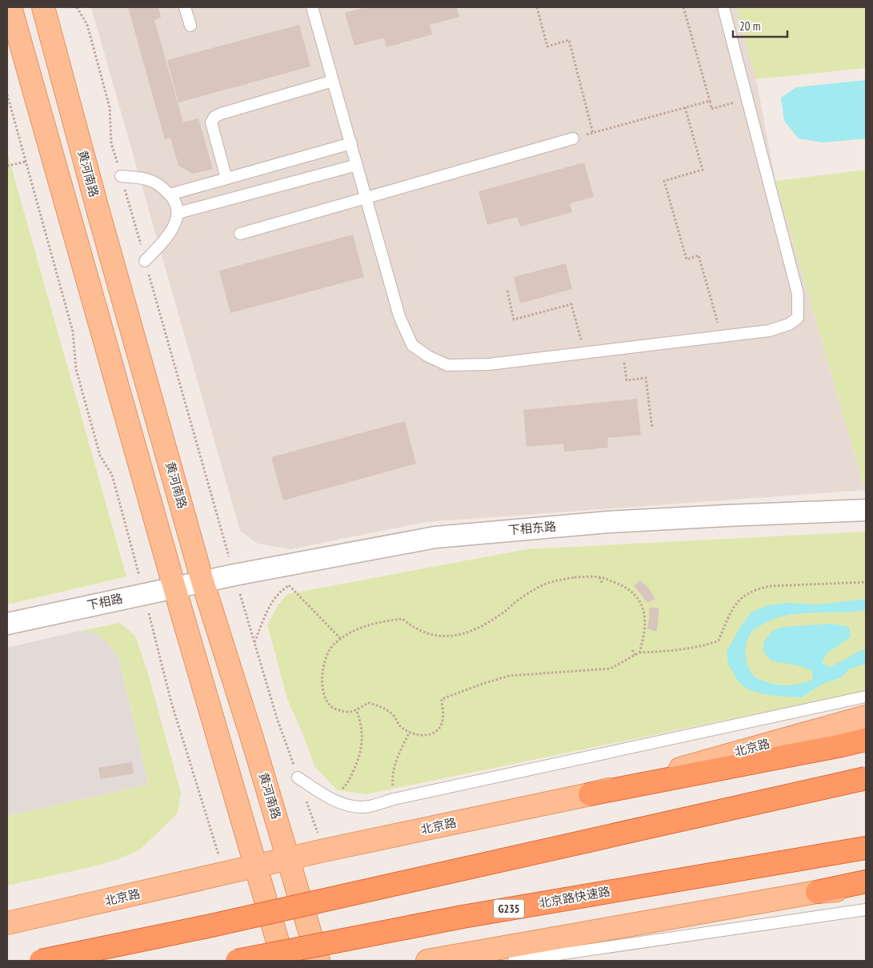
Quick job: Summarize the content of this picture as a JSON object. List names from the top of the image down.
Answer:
{
  "streets": {
    "highway": ["北京路快速路", "G235"],
    "main road": ["黄河南路", "北京路"],
    "street": ["下相东路", "下相路"]
  },
  "crossings": [
    ["黄河南路", "下相东路"],
    ["黄河南路", "下相路"],
    ["黄河南路", "北京路"],
    ["下相东路", "下相路"]
  ],
  "scale_bar": "20 m"
}
